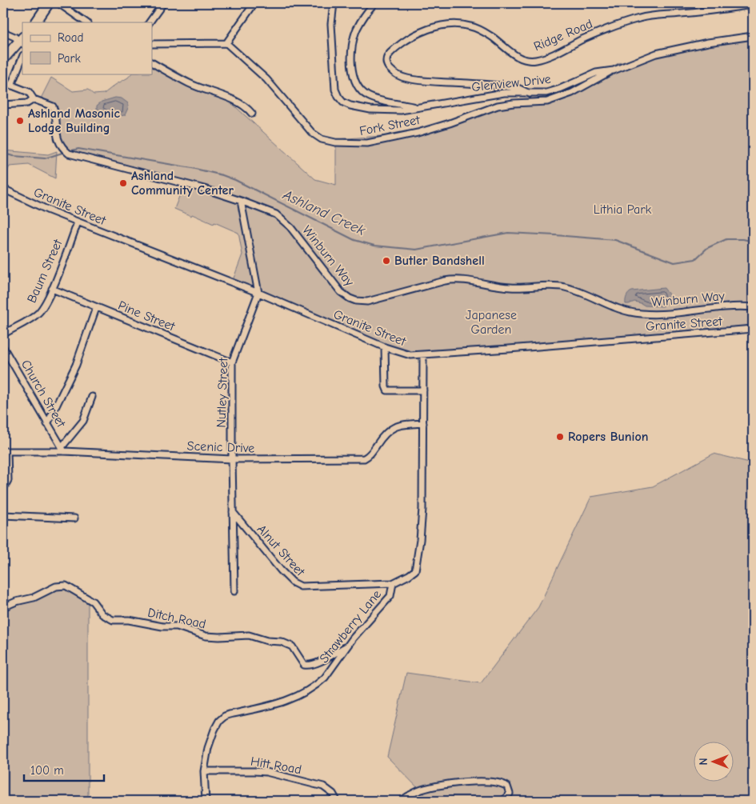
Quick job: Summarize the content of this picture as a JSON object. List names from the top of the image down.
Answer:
{
  "streets": {
    "street": [
      "Ridge Road",
      "Glenview Drive",
      "Fork Street",
      "Granite Street",
      "Winburn Way",
      "Baum Street",
      "Pine Street",
      "Nutley Street",
      "Church Street",
      "Scenic Drive",
      "Alnut Street",
      "Ditch Road",
      "Strawberry Lane",
      "Hitt Road"
    ]
  },
  "crossings": [
    ["Ridge Road", "Glenview Drive"],
    ["Glenview Drive", "Fork Street"],
    ["Granite Street", "Baum Street"],
    ["Granite Street", "Nutley Street"],
    ["Granite Street", "Strawberry Lane"],
    ["Baum Street", "Pine Street"],
    ["Pine Street", "Nutley Street"],
    ["Nutley Street", "Scenic Drive"],
    ["Nutley Street", "Alnut Street"],
    ["Church Street", "Scenic Drive"],
    ["Scenic Drive", "Strawberry Lane"],
    ["Alnut Street", "Strawberry Lane"],
    ["Ditch Road", "Strawberry Lane"],
    ["Strawberry Lane", "Hitt Road"]
  ],
  "water": ["Ashland Creek"],
  "parks": ["Lithia Park", "Japanese Garden"],
  "places": [
    "Ashland Masonic Lodge Building",
    "Ashland Community Center",
    "Butler Bandshell",
    "Ropers Bunion"
  ],
  "legend": ["Road", "Park"],
  "scale_bar": "100 m",
  "north": "left"
}
